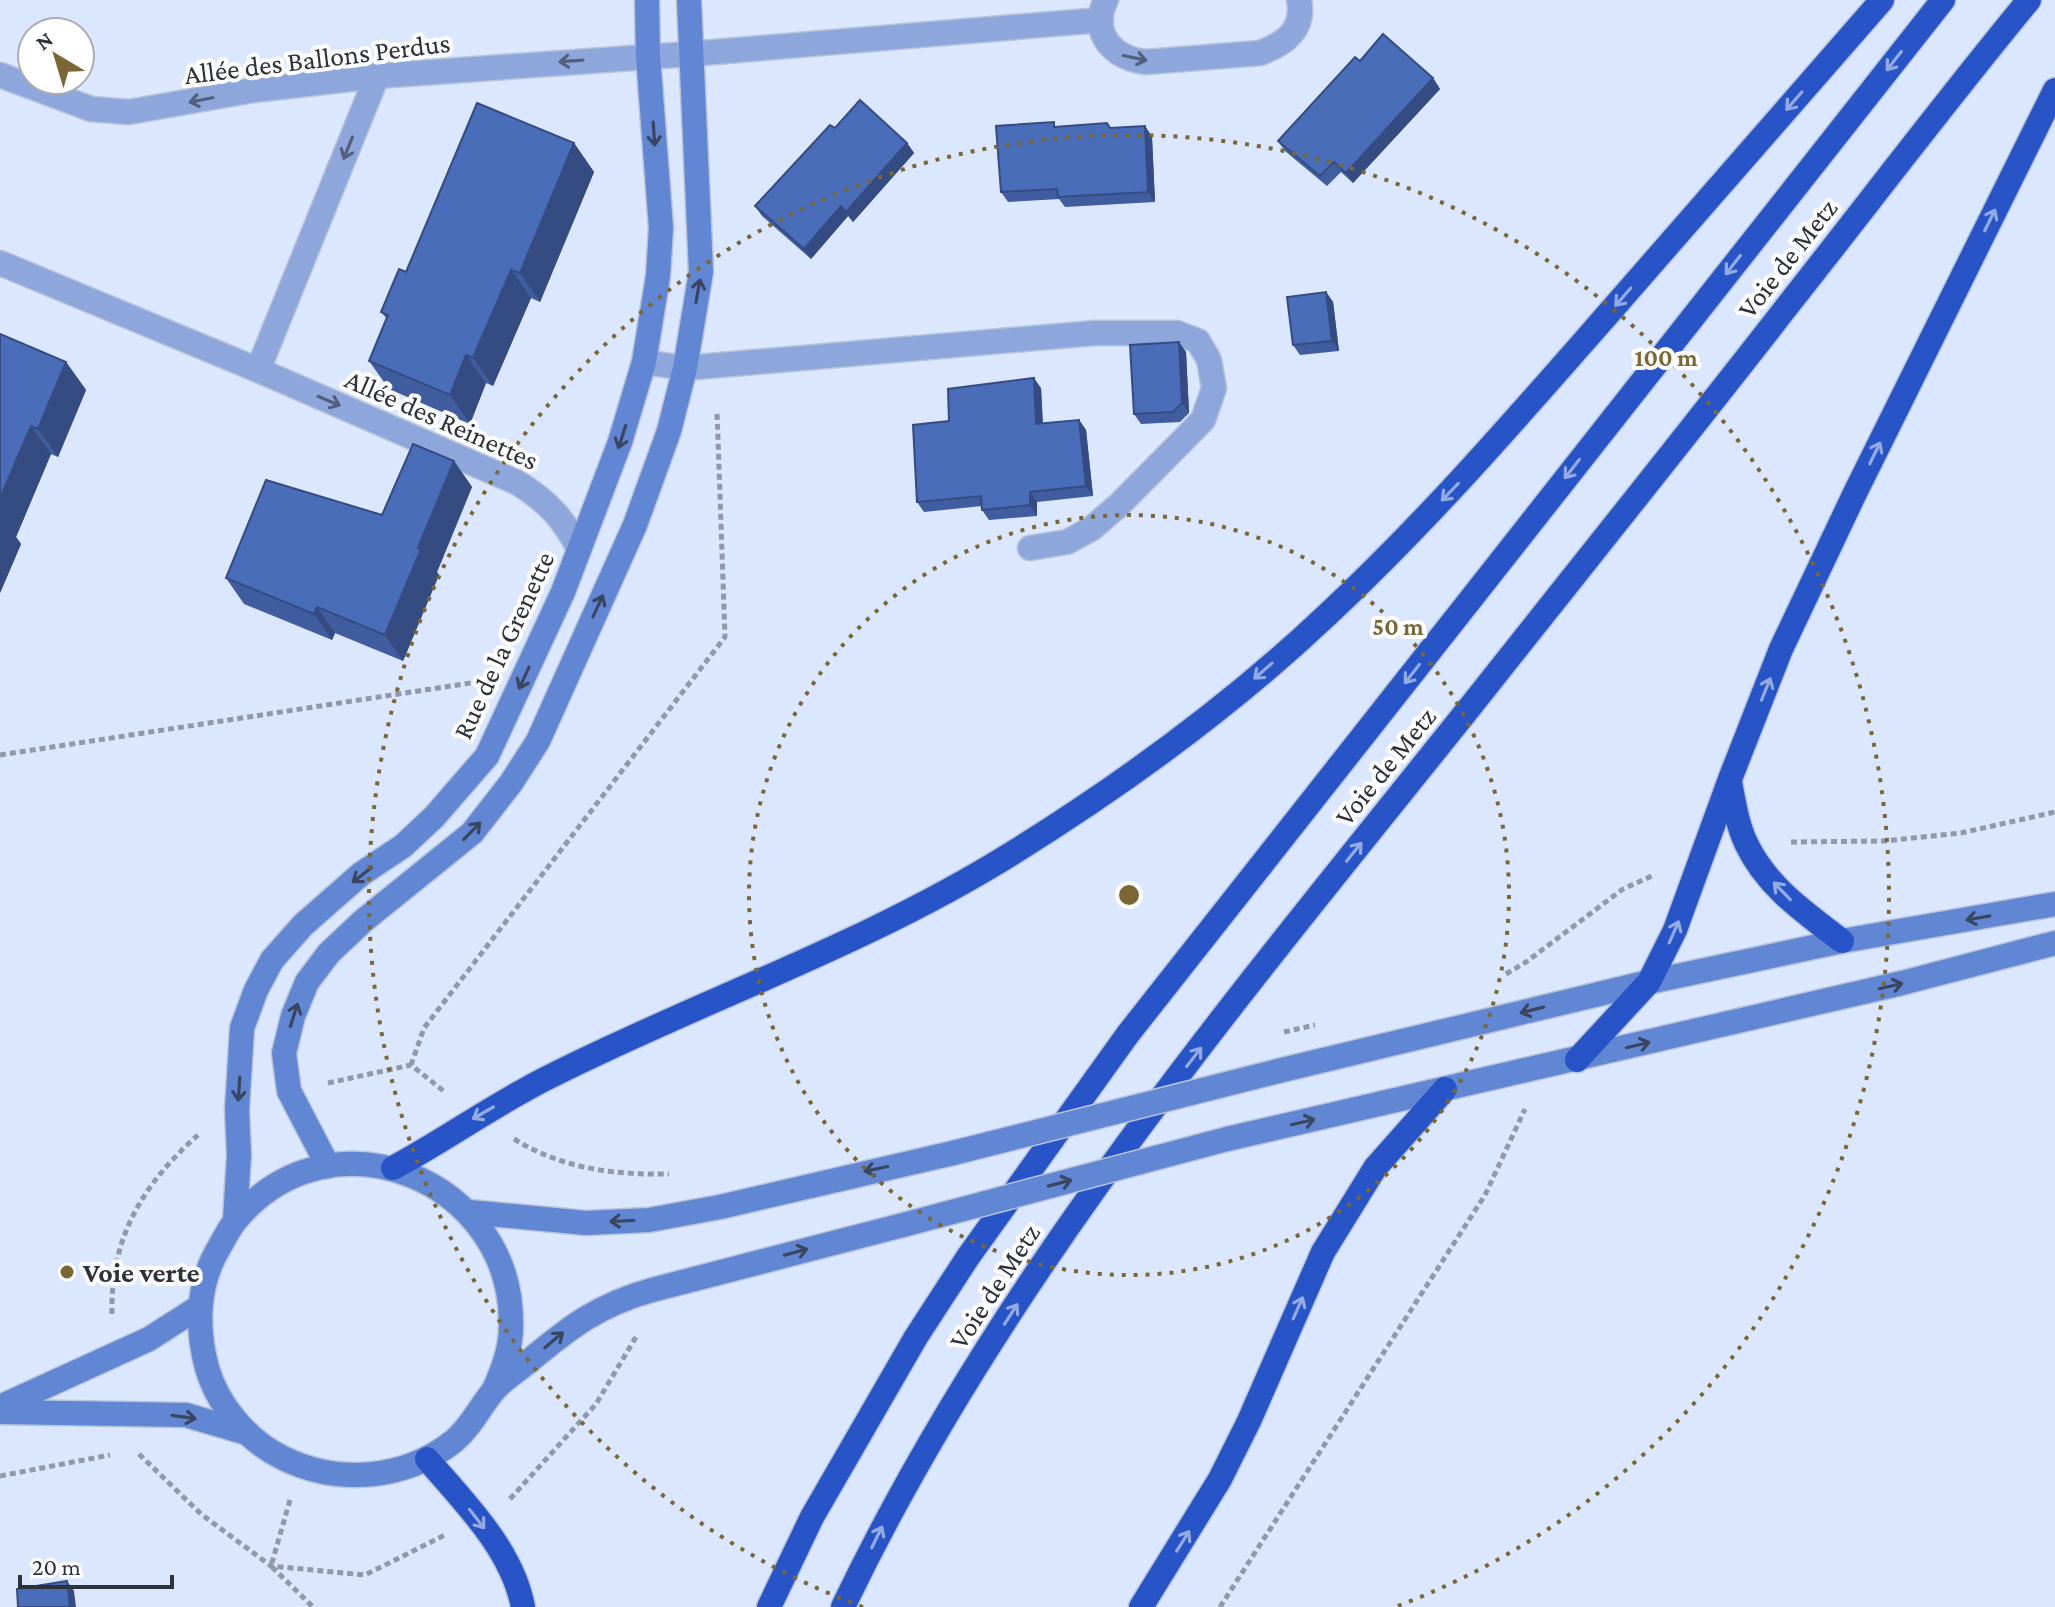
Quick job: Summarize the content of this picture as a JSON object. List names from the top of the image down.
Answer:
{
  "streets": {
    "highway": ["Voie de Metz"],
    "main road": ["Rue de la Grenette"],
    "street": ["Allée des Ballons Perdus", "Allée des Reinettes"]
  },
  "crossings": [
    ["Allée des Ballons Perdus", "Rue de la Grenette"],
    ["Allée des Reinettes", "Rue de la Grenette"]
  ],
  "one_way": ["Allée des Ballons Perdus", "Allée des Reinettes"],
  "places": ["Voie verte"],
  "scale_bar": "20 m",
  "north": "top left",
  "rings": ["100 m", "50 m"]
}
